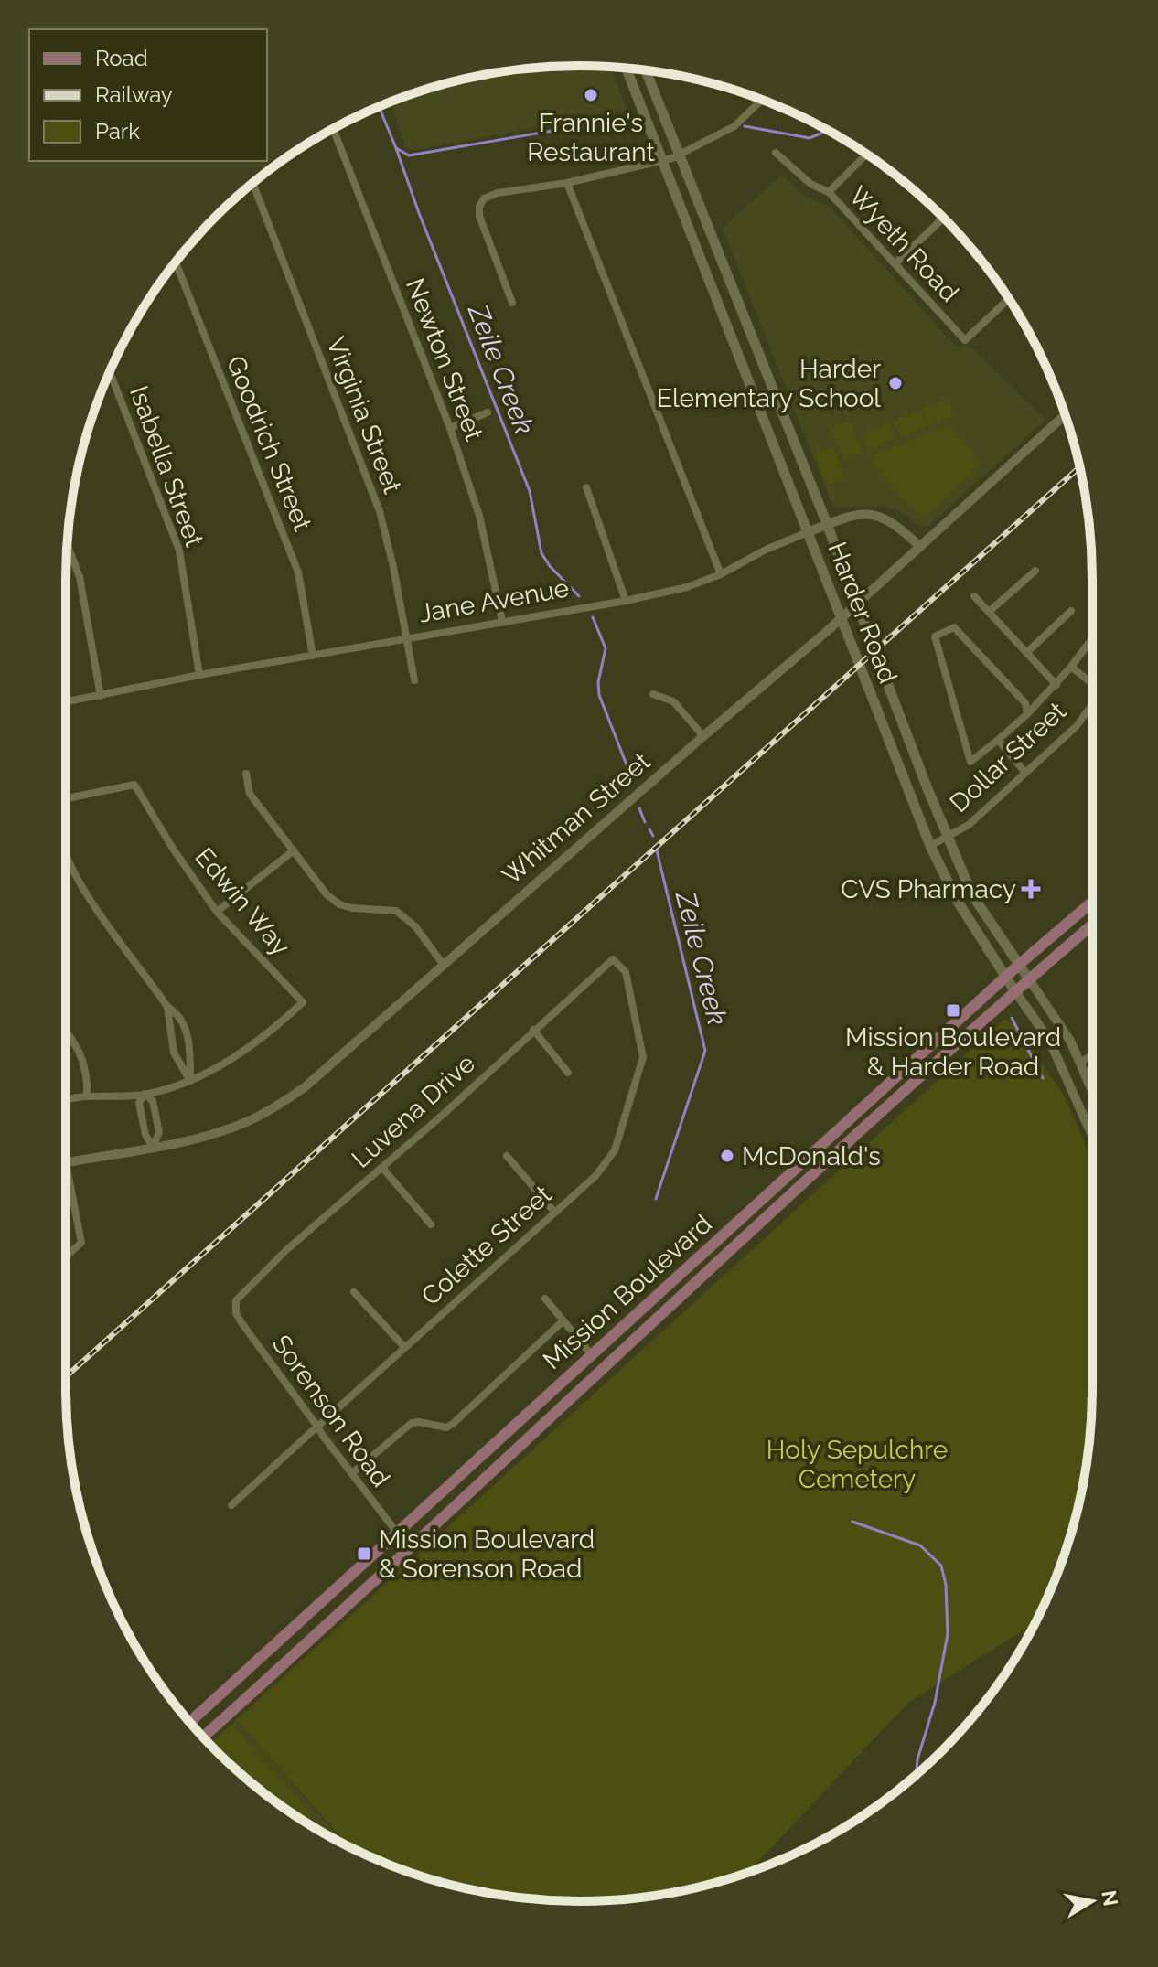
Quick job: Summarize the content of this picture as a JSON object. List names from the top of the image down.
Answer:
{
  "streets": {
    "main road": ["Harder Road", "Mission Boulevard"],
    "street": [
      "Wyeth Road",
      "Newton Street",
      "Virginia Street",
      "Goodrich Street",
      "Isabella Street",
      "Jane Avenue",
      "Dollar Street",
      "Whitman Street",
      "Edwin Way",
      "Luvena Drive",
      "Colette Street",
      "Sorenson Road"
    ]
  },
  "crossings": [
    ["Newton Street", "Jane Avenue"],
    ["Virginia Street", "Jane Avenue"],
    ["Goodrich Street", "Jane Avenue"],
    ["Isabella Street", "Jane Avenue"],
    ["Jane Avenue", "Harder Road"],
    ["Jane Avenue", "Whitman Street"],
    ["Harder Road", "Dollar Street"],
    ["Harder Road", "Mission Boulevard"],
    ["Luvena Drive", "Colette Street"],
    ["Luvena Drive", "Sorenson Road"],
    ["Colette Street", "Sorenson Road"],
    ["Mission Boulevard", "Sorenson Road"]
  ],
  "water": ["Zeile Creek"],
  "parks": ["Holy Sepulchre Cemetery"],
  "places": {
    "other": ["Frannie's Restaurant", "Harder Elementary School", "McDonald's"],
    "health": ["CVS Pharmacy"],
    "transit": ["Mission Boulevard & Harder Road", "Mission Boulevard & Sorenson Road"]
  },
  "legend": ["Road", "Railway", "Park"],
  "north": "right"
}
